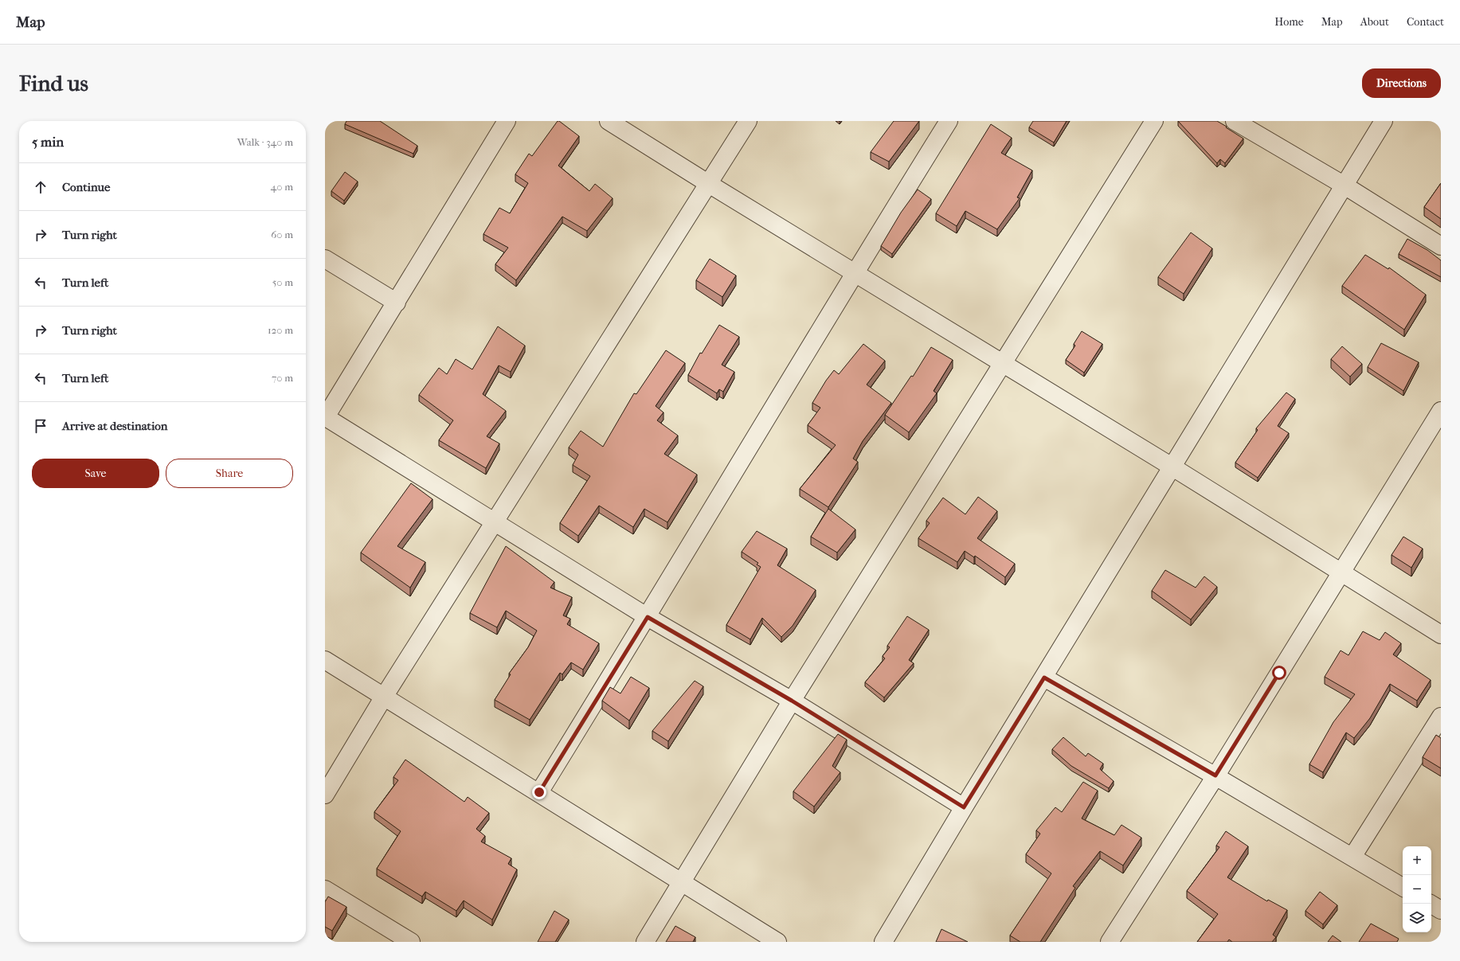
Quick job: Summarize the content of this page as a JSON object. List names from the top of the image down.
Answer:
{
  "page": {
    "header": "Map",
    "nav": [
      "Home",
      "Map",
      "About",
      "Contact"
    ],
    "buttons": [
      "Directions",
      ["Save", "Share"]
    ],
    "title": "Find us",
    "heading": ["5 min", "Walk · 340 m"],
    "list": [
      ["Continue", "40 m"],
      ["Turn right", "60 m"],
      ["Turn left", "50 m"],
      ["Turn right", "120 m"],
      ["Turn left", "70 m"],
      "Arrive at destination"
    ],
    "map_buttons": ["+", "−"]
  }
}
